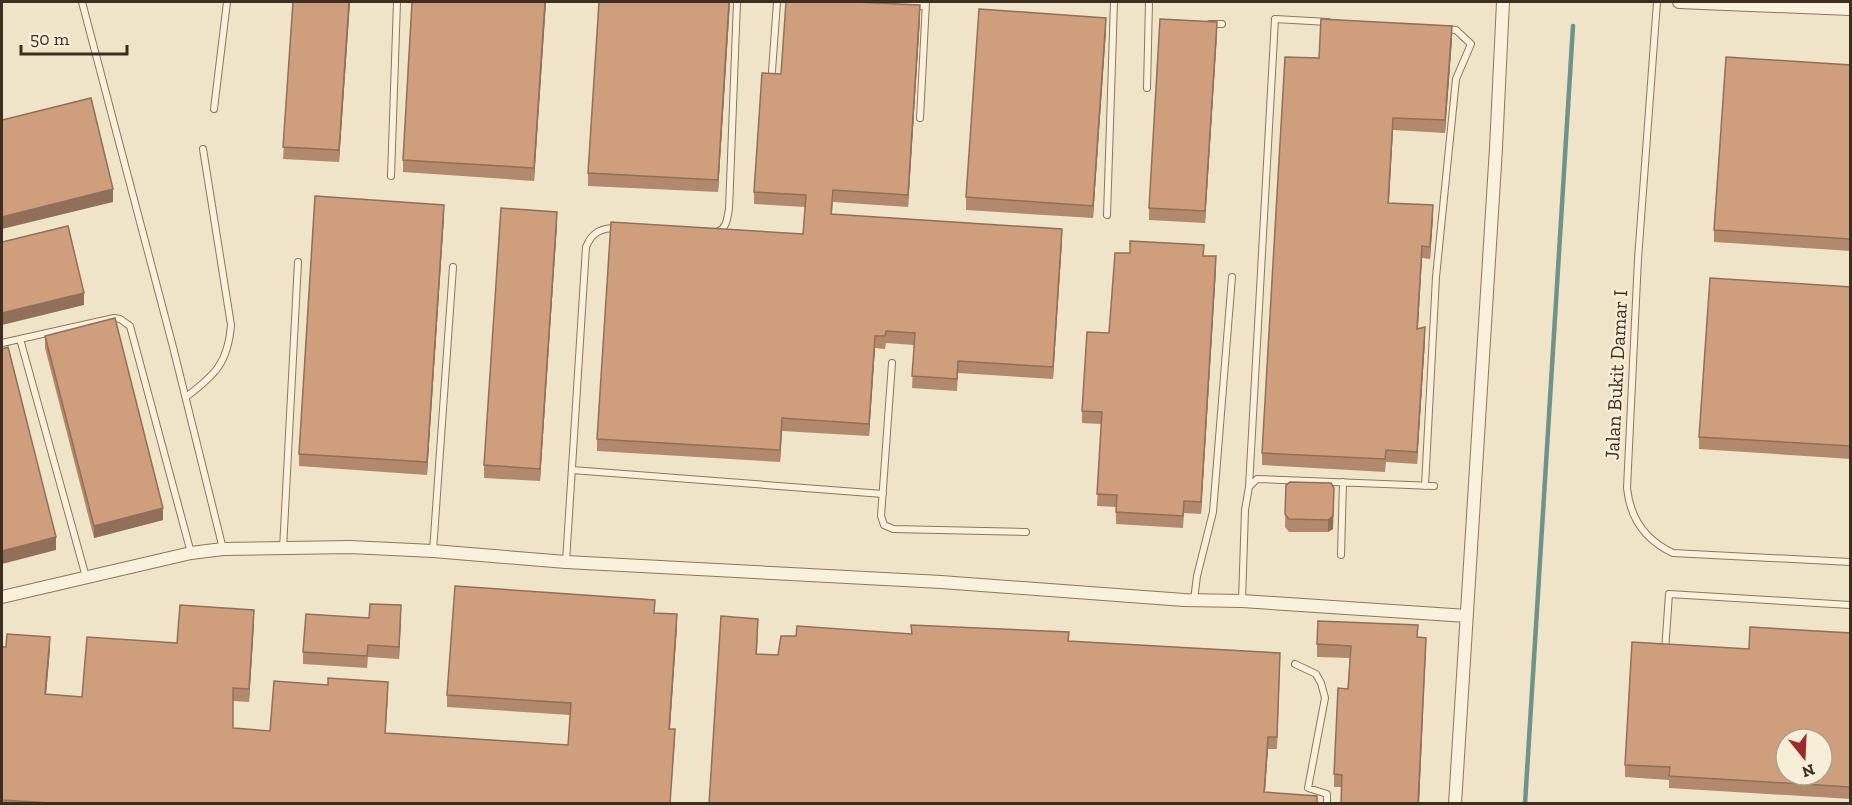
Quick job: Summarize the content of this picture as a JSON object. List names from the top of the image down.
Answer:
{
  "streets": {
    "lane": ["Jalan Bukit Damar I"]
  },
  "scale_bar": "50 m",
  "north": "bottom"
}
